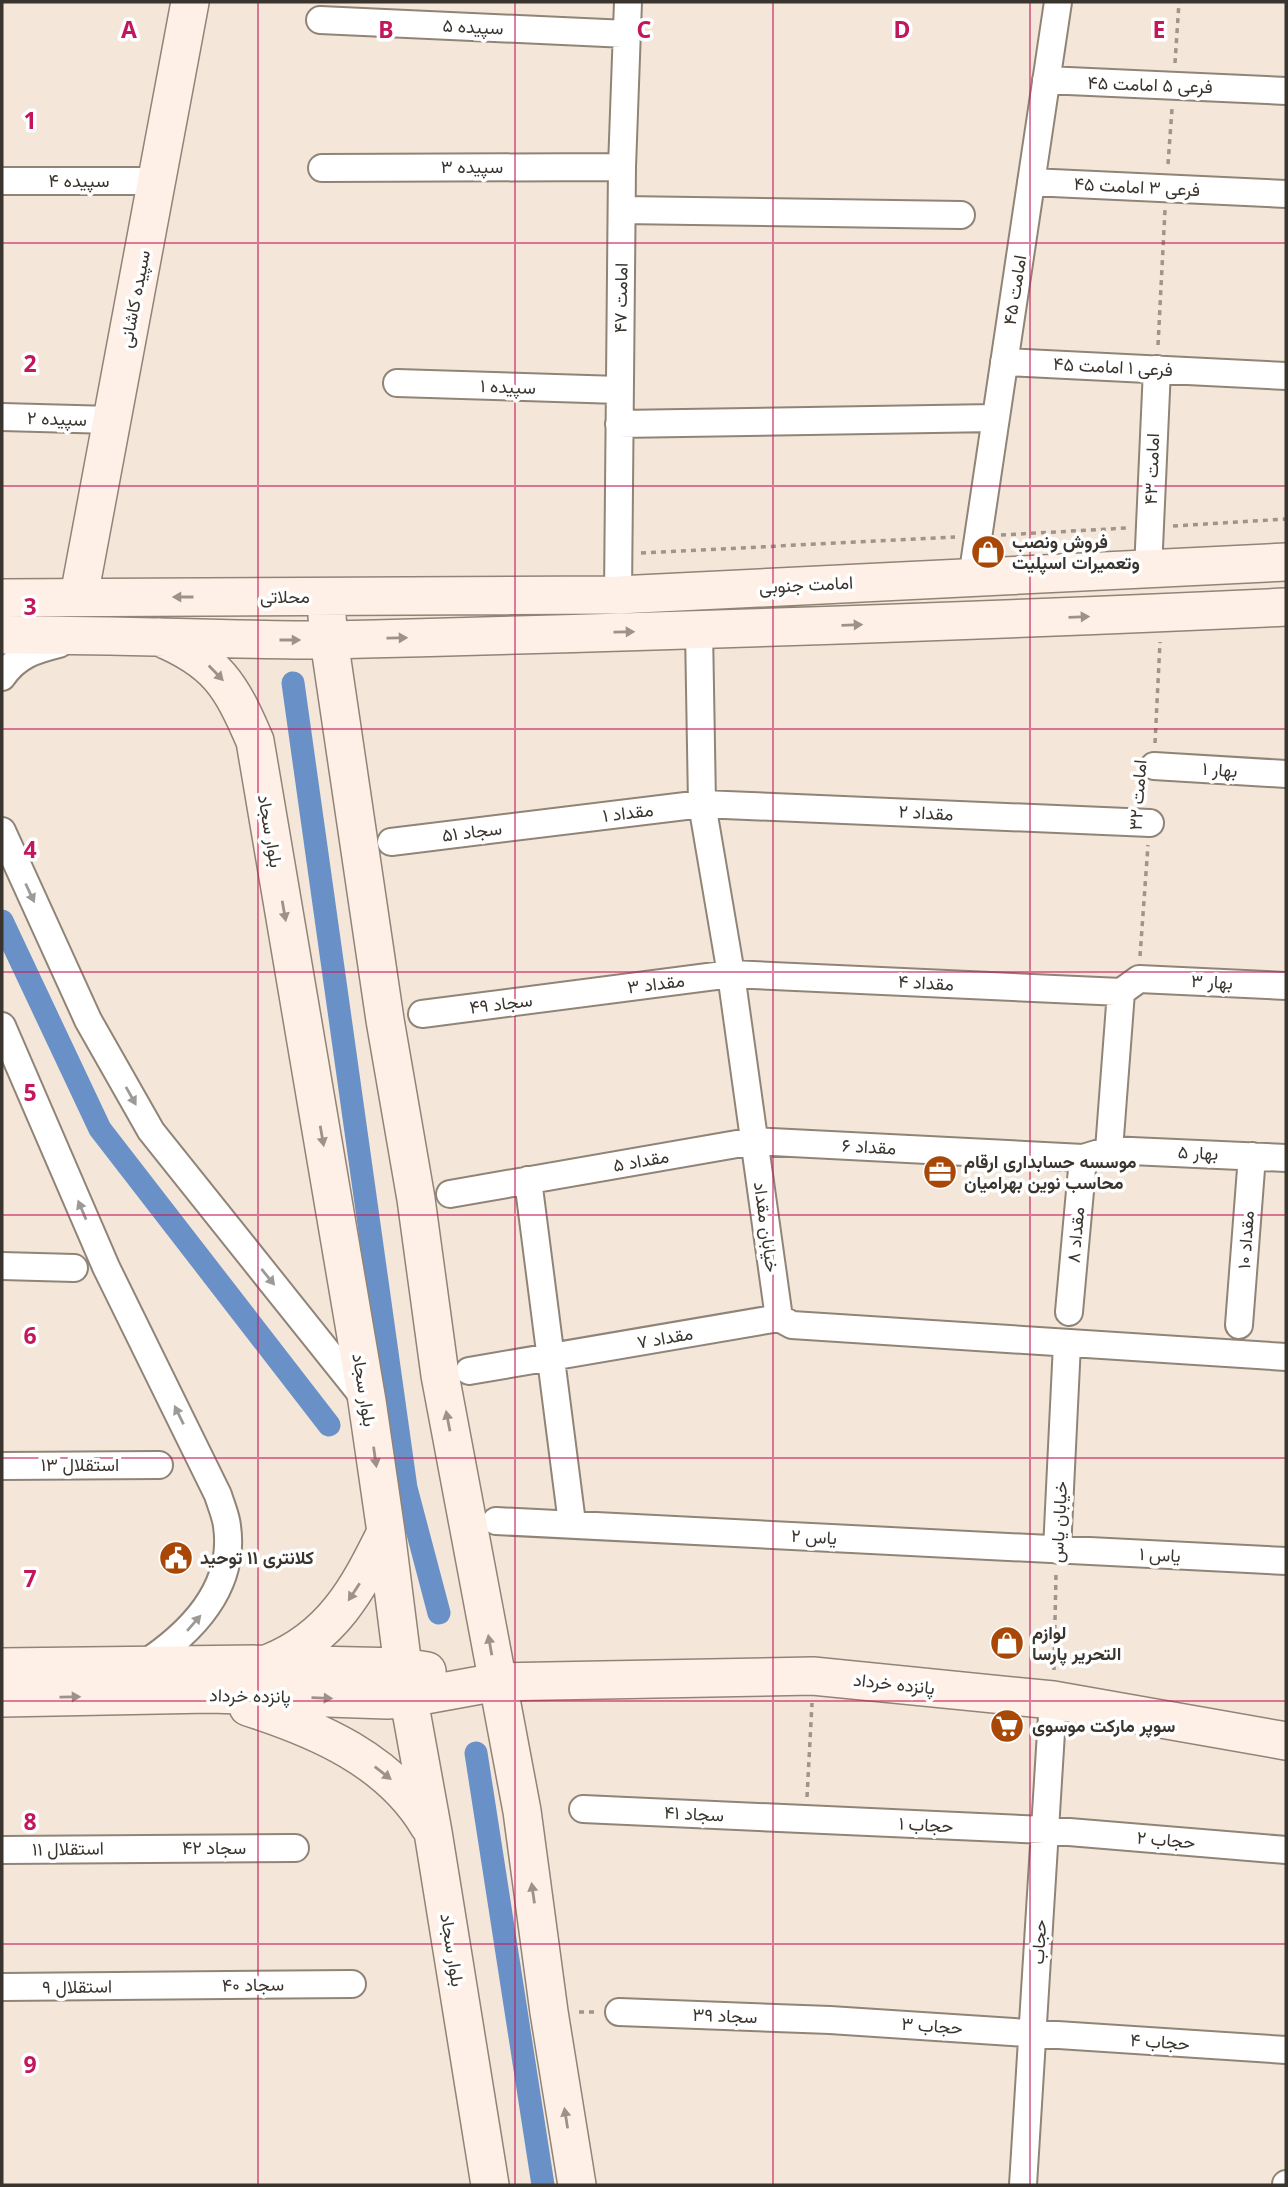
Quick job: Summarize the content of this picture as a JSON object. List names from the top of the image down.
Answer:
{
  "streets": {
    "main road": [
      "سپیده کاشانی",
      "امامت جنوبی",
      "محلاتی",
      "بلوار سجاد",
      "پانزده خرداد"
    ],
    "street": [
      "سپیده ۵",
      "فرعی ۵ امامت ۴۵",
      "سپیده ۳",
      "سپیده ۴",
      "فرعی ۳ امامت ۴۵",
      "امامت ۴۵",
      "امامت ۴۷",
      "فرعی ۱ امامت ۴۵",
      "سپیده ۱",
      "سپیده ۲",
      "امامت ۴۳",
      "بهار ۱",
      "مقداد ۱",
      "مقداد ۲",
      "سجاد ۵۱",
      "بهار ۳",
      "مقداد ۴",
      "مقداد ۳",
      "سجاد ۴۹",
      "مقداد ۶",
      "بهار ۵",
      "مقداد ۵",
      "خیابان مقداد",
      "مقداد ۸",
      "مقداد ۱۰",
      "مقداد ۷",
      "استقلال ۱۳",
      "خیابان یاس",
      "یاس ۲",
      "یاس ۱",
      "سجاد ۴۱",
      "حجاب ۱",
      "حجاب ۲",
      "سجاد ۴۲",
      "استقلال ۱۱",
      "حجاب",
      "سجاد ۴۰",
      "استقلال ۹",
      "سجاد ۳۹",
      "حجاب ۳",
      "حجاب ۴"
    ],
    "path": ["امامت ۳۲"]
  },
  "crossings": [
    ["سپیده ۵", "امامت ۴۷"],
    ["فرعی ۵ امامت ۴۵", "امامت ۴۵"],
    ["سپیده ۳", "امامت ۴۷"],
    ["سپیده ۴", "سپیده کاشانی"],
    ["فرعی ۳ امامت ۴۵", "امامت ۴۵"],
    ["امامت ۴۵", "فرعی ۱ امامت ۴۵"],
    ["امامت ۴۵", "امامت جنوبی"],
    ["امامت ۴۷", "سپیده ۱"],
    ["امامت ۴۷", "امامت جنوبی"],
    ["سپیده کاشانی", "سپیده ۲"],
    ["سپیده کاشانی", "محلاتی"],
    ["فرعی ۱ امامت ۴۵", "امامت ۴۳"],
    ["امامت ۴۳", "امامت جنوبی"],
    ["امامت جنوبی", "محلاتی"],
    ["بهار ۱", "امامت ۳۲"],
    ["امامت ۳۲", "مقداد ۲"],
    ["امامت ۳۲", "بهار ۳"],
    ["امامت ۳۲", "مقداد ۴"],
    ["مقداد ۱", "مقداد ۲"],
    ["مقداد ۱", "سجاد ۵۱"],
    ["مقداد ۱", "خیابان مقداد"],
    ["مقداد ۲", "خیابان مقداد"],
    ["بلوار سجاد", "پانزده خرداد"],
    ["بهار ۳", "مقداد ۴"],
    ["مقداد ۴", "مقداد ۳"],
    ["مقداد ۴", "خیابان مقداد"],
    ["مقداد ۳", "سجاد ۴۹"],
    ["مقداد ۳", "خیابان مقداد"],
    ["مقداد ۶", "بهار ۵"],
    ["مقداد ۶", "مقداد ۵"],
    ["مقداد ۶", "خیابان مقداد"],
    ["مقداد ۶", "مقداد ۸"],
    ["بهار ۵", "مقداد ۱۰"],
    ["مقداد ۵", "خیابان مقداد"],
    ["خیابان مقداد", "مقداد ۷"],
    ["خیابان یاس", "یاس ۲"],
    ["خیابان یاس", "یاس ۱"],
    ["خیابان یاس", "پانزده خرداد"],
    ["خیابان یاس", "حجاب"],
    ["یاس ۲", "یاس ۱"],
    ["پانزده خرداد", "حجاب"],
    ["سجاد ۴۱", "حجاب ۱"],
    ["حجاب ۱", "حجاب ۲"],
    ["حجاب ۱", "حجاب"],
    ["حجاب ۲", "حجاب"],
    ["سجاد ۴۲", "استقلال ۱۱"],
    ["حجاب", "حجاب ۳"],
    ["حجاب", "حجاب ۴"],
    ["سجاد ۴۰", "استقلال ۹"],
    ["سجاد ۳۹", "حجاب ۳"],
    ["حجاب ۳", "حجاب ۴"]
  ],
  "places": {
    "shop": ["فروش ونصب وتعمیرات اسپلیت", "لوازم التحریر پارسا"],
    "office": ["موسسه حسابداری ارقام محاسب نوین بهرامیان"],
    "public building": ["کلانتری ۱۱ توحید"],
    "supermarket": ["سوپر مارکت موسوی"]
  },
  "grid": {
    "columns": [
      "A",
      "B",
      "C",
      "D",
      "E"
    ],
    "rows": [
      "1",
      "2",
      "3",
      "4",
      "5",
      "6",
      "7",
      "8",
      "9"
    ]
  }
}
